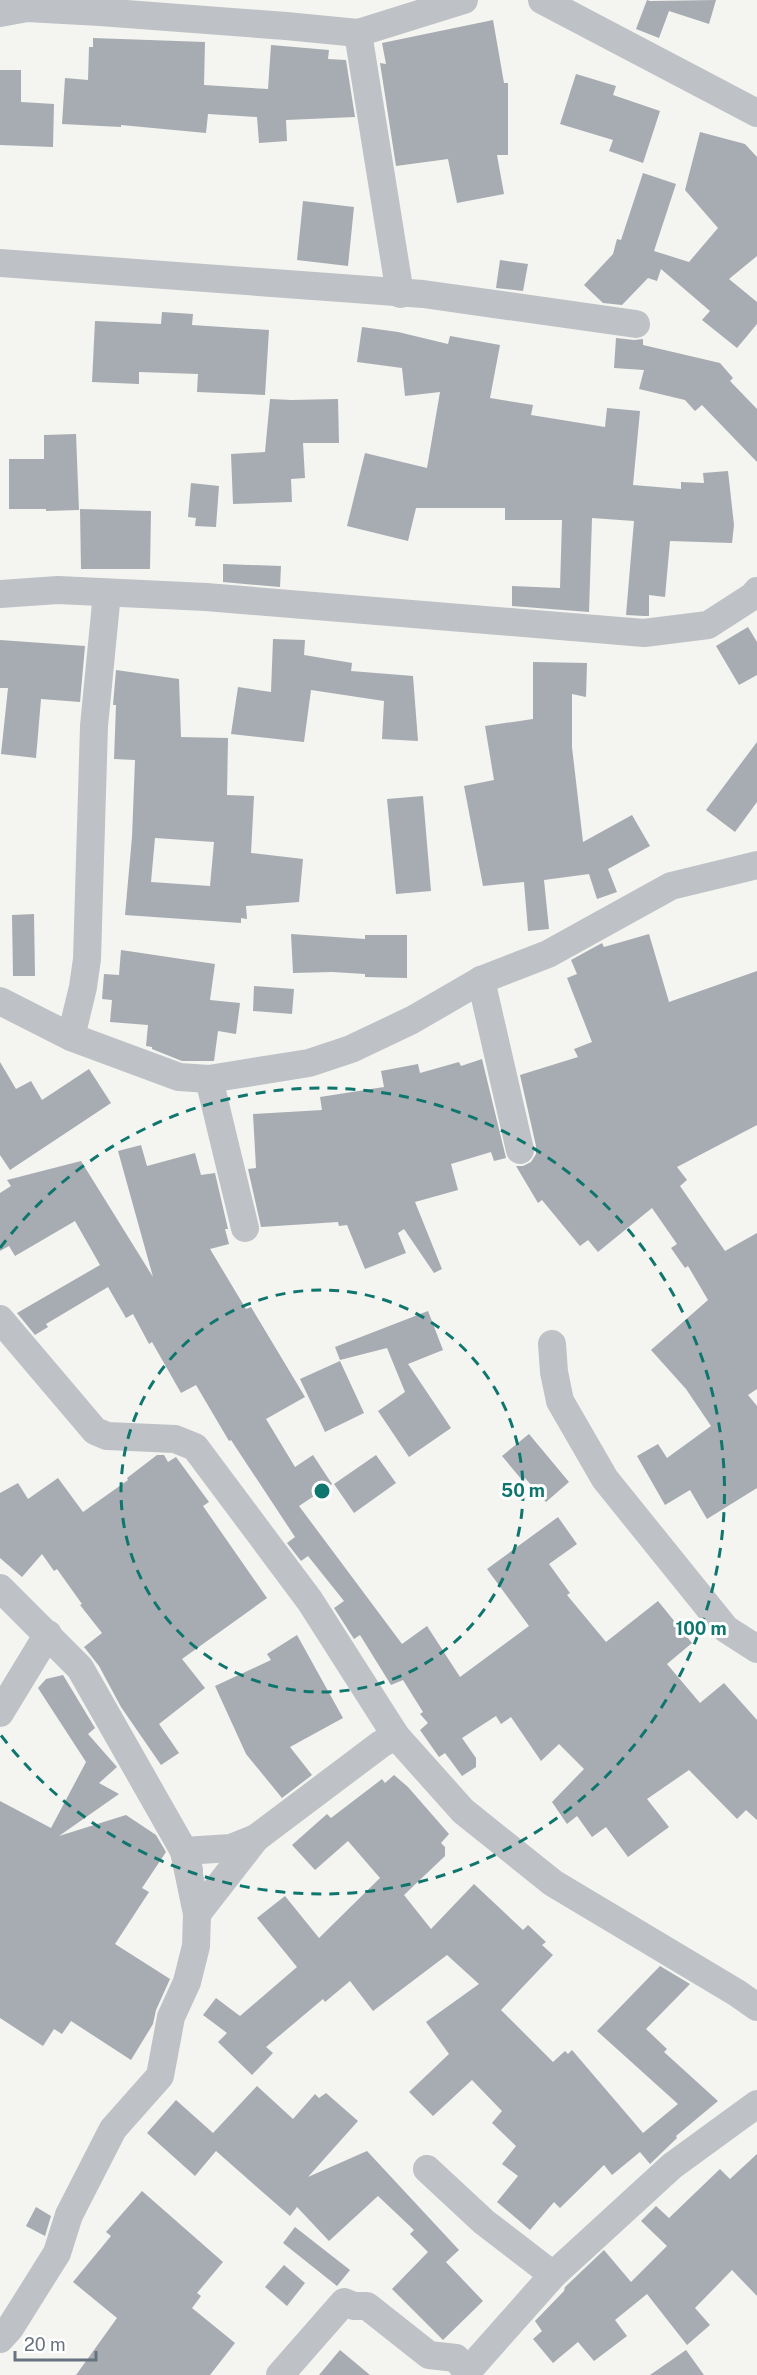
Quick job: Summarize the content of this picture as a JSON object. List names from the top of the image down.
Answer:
{
  "scale_bar": "20 m",
  "rings": ["50 m", "100 m"]
}
